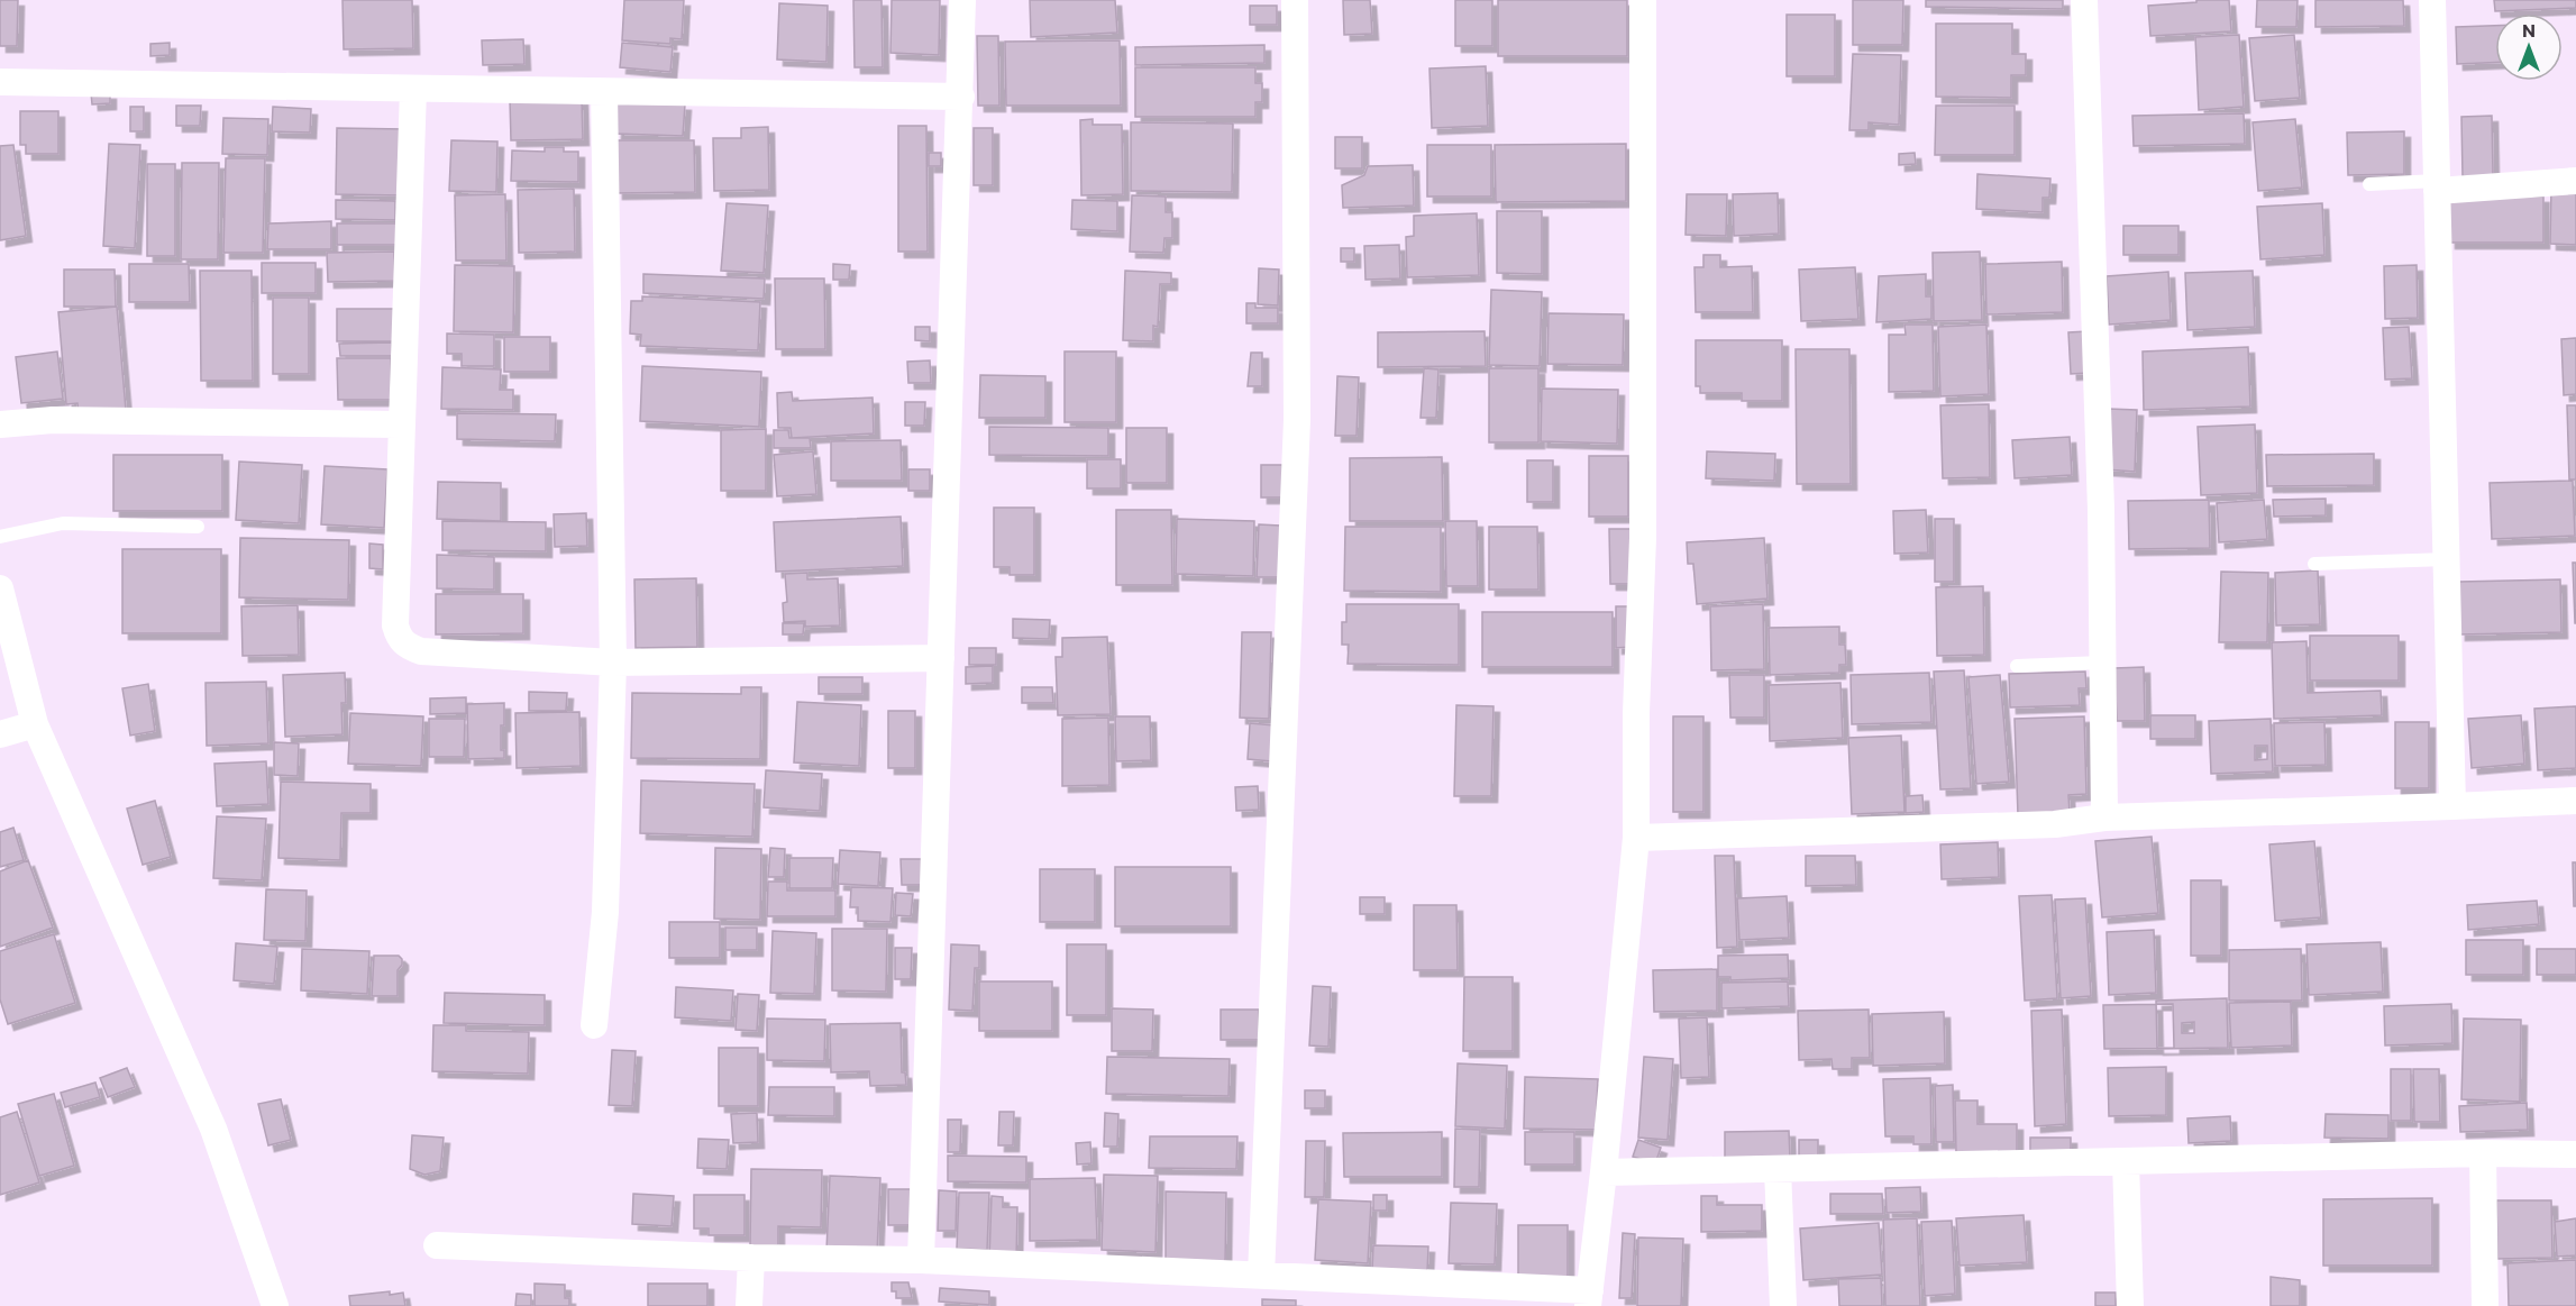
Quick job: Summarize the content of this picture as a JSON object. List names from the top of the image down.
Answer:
{
  "north": "top"
}
